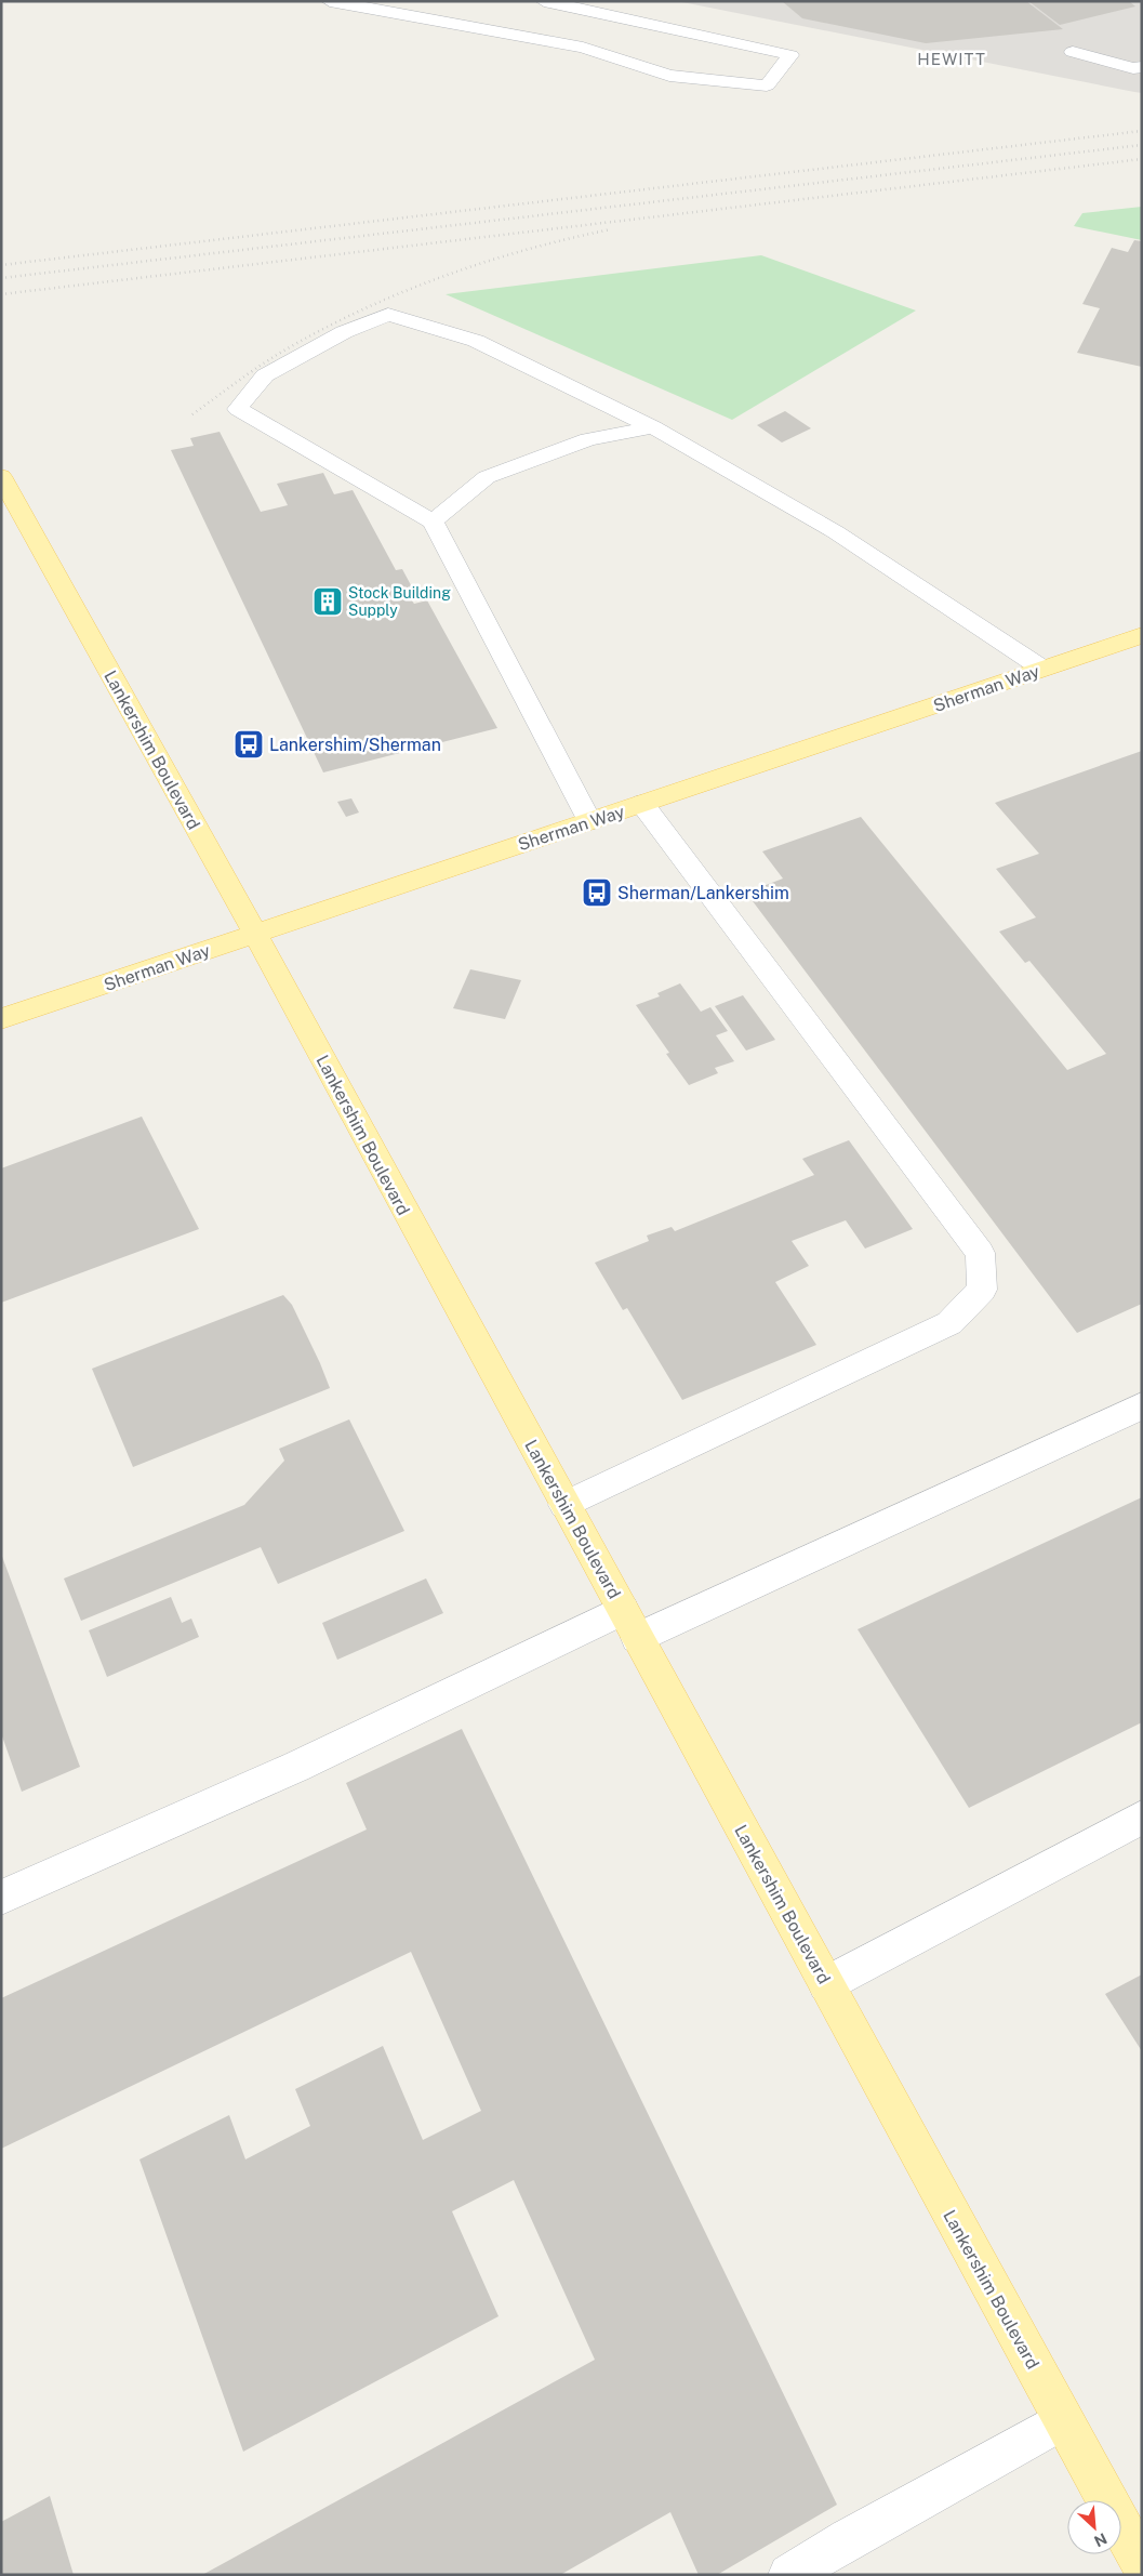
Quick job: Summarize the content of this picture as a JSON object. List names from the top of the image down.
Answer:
{
  "streets": {
    "main road": ["Sherman Way", "Lankershim Boulevard"]
  },
  "crossings": [
    ["Sherman Way", "Lankershim Boulevard"]
  ],
  "districts": ["HEWITT"],
  "places": {
    "building": ["Stock Building Supply"],
    "bus stop": ["Lankershim/Sherman", "Sherman/Lankershim"]
  },
  "north": "bottom right"
}
